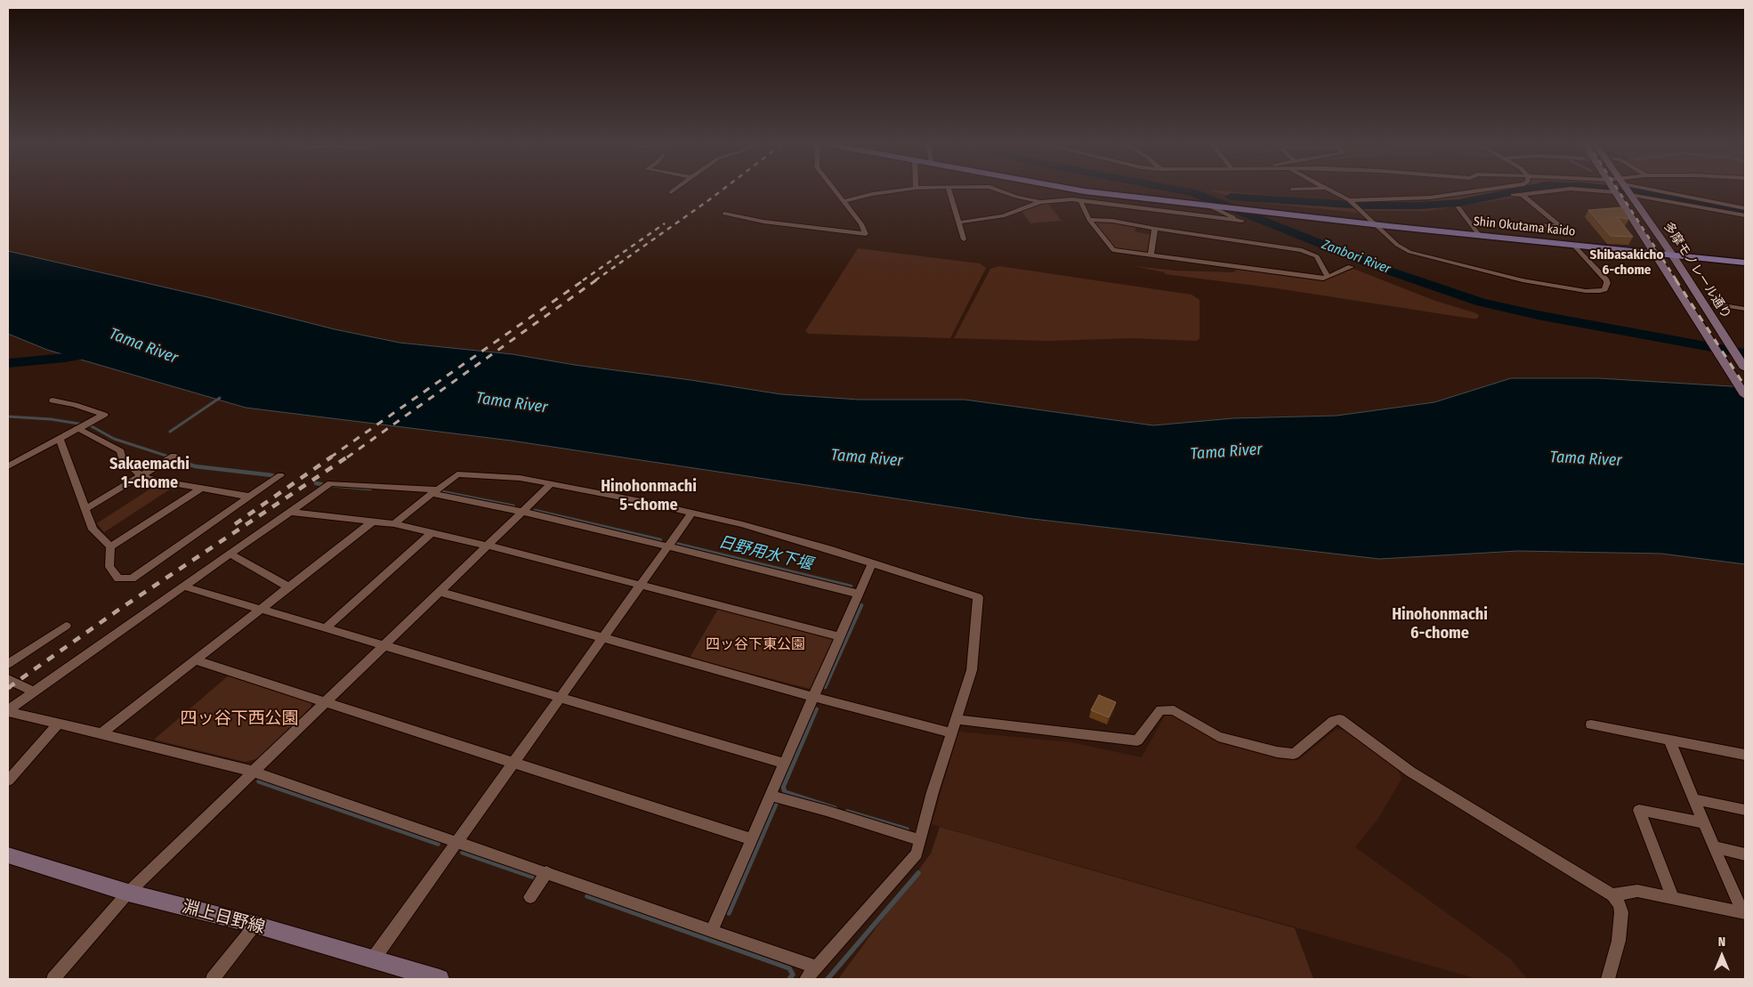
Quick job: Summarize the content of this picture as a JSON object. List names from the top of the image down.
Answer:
{
  "streets": {
    "main road": ["Shin Okutama kaido", "多摩モノレール通り", "淵上日野線"]
  },
  "crossings": [
    ["Shin Okutama kaido", "多摩モノレール通り"]
  ],
  "districts": [
    "Shibasakicho 6-chome",
    "Sakaemachi 1-chome",
    "Hinohonmachi 5-chome",
    "Hinohonmachi 6-chome"
  ],
  "water": ["Zanbori River", "Tama River", "日野用水下堰"],
  "parks": ["四ッ谷下東公園", "四ッ谷下西公園"],
  "north": "top"
}
